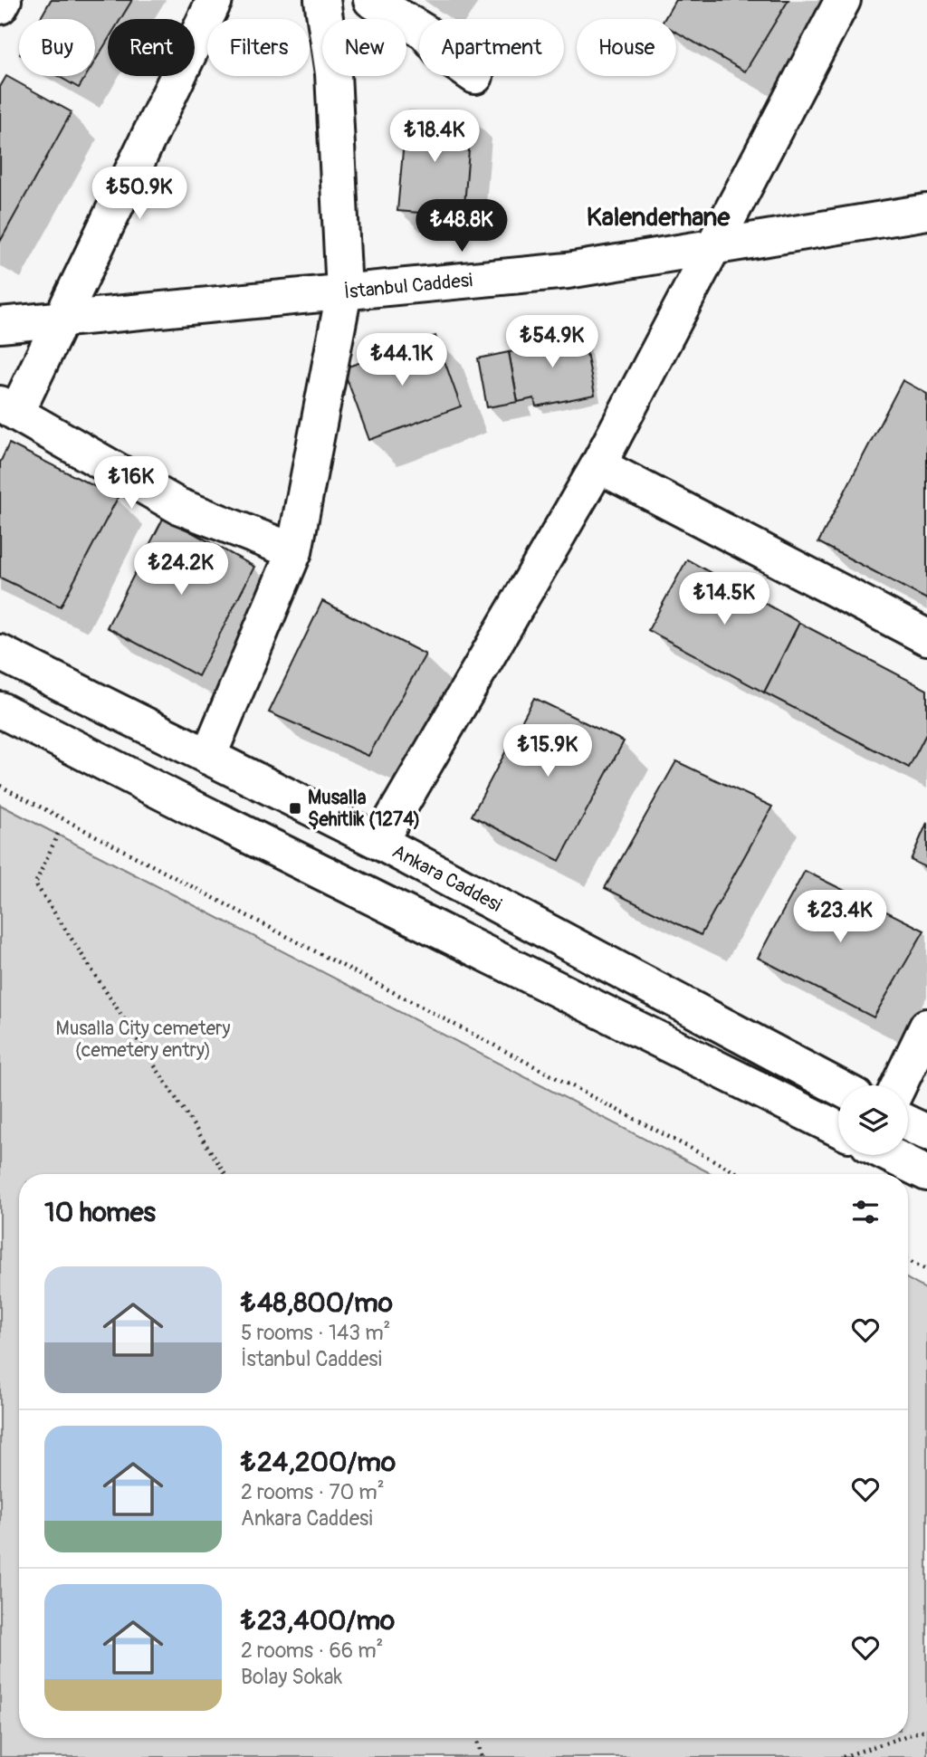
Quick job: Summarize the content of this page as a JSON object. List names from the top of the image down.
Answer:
{
  "streets": {
    "street": ["İstanbul Caddesi", "Ankara Caddesi"]
  },
  "districts": ["Kalenderhane"],
  "parks": ["Musalla City cemetery (cemetery entry)"],
  "places": {
    "transit": ["Musalla Şehitlik (1274)"]
  },
  "page": {
    "chip": [
      "Buy",
      "Rent",
      "Filters",
      "New",
      "Apartment",
      "House"
    ],
    "price": [
      "₺18.4K",
      "₺50.9K",
      "₺48.8K",
      "₺54.9K",
      "₺44.1K",
      "₺16K",
      "₺24.2K",
      "₺14.5K",
      "₺15.9K",
      "₺23.4K"
    ],
    "heading": "10 homes",
    "list": [
      {
        "name": "₺48,800/mo",
        "note": "5 rooms · 143 m² · İstanbul Caddesi"
      },
      {
        "name": "₺24,200/mo",
        "note": "2 rooms · 70 m² · Ankara Caddesi"
      },
      {
        "name": "₺23,400/mo",
        "note": "2 rooms · 66 m² · Bolay Sokak"
      }
    ]
  }
}
